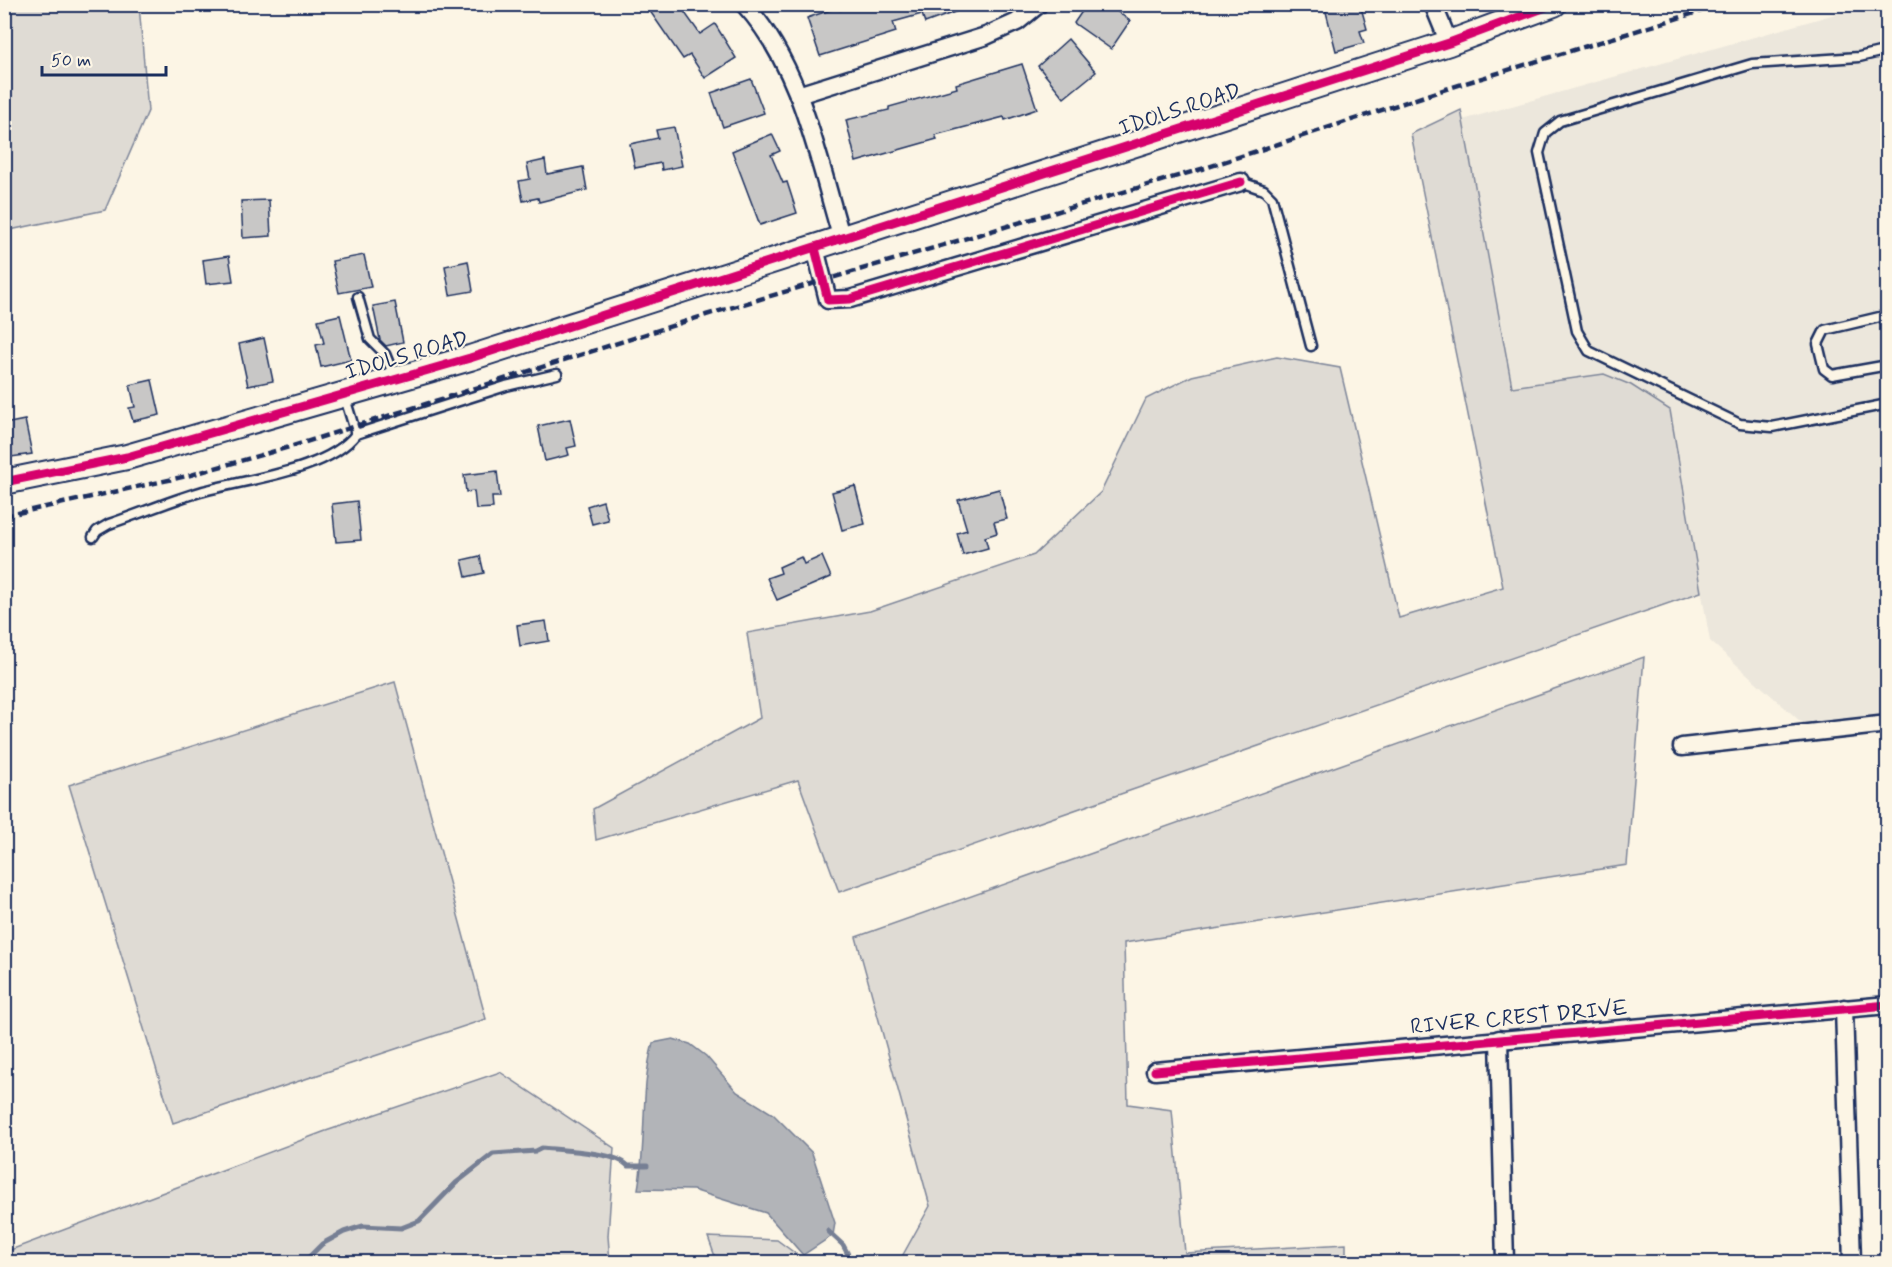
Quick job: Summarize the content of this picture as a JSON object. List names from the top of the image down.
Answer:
{
  "streets": {
    "street": ["IDOLS ROAD", "RIVER CREST DRIVE"]
  },
  "scale_bar": "50 m"
}
